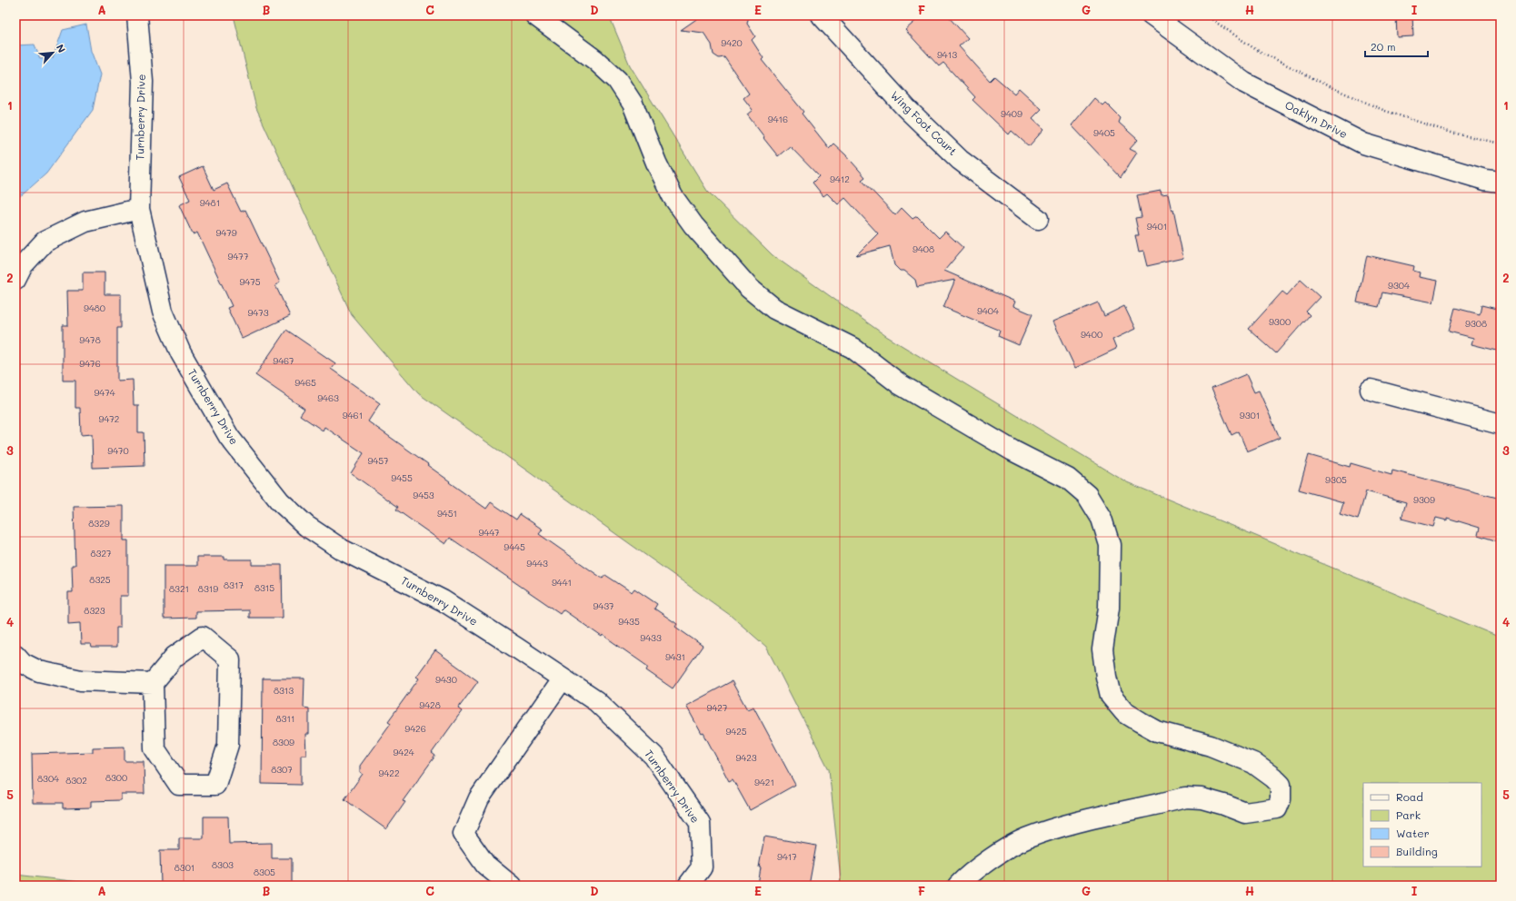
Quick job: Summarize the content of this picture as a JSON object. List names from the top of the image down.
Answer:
{
  "streets": {
    "street": ["Turnberry Drive", "Oaklyn Drive", "Wing Foot Court"]
  },
  "house_numbers": [
    "9420",
    "9413",
    "9409",
    "9416",
    "9405",
    "9412",
    "9481",
    "9401",
    "9479",
    "9408",
    "9477",
    "9475",
    "9304",
    "9480",
    "9404",
    "9473",
    "9300",
    "9308",
    "9400",
    "9478",
    "9467",
    "9476",
    "9465",
    "9474",
    "9463",
    "9461",
    "9301",
    "9472",
    "9470",
    "9457",
    "9455",
    "9305",
    "9453",
    "9309",
    "9451",
    "8329",
    "9447",
    "9445",
    "8327",
    "9443",
    "8325",
    "9441",
    "8317",
    "8315",
    "8321",
    "8319",
    "9437",
    "8323",
    "9435",
    "9433",
    "9431",
    "9430",
    "8313",
    "9428",
    "9427",
    "8311",
    "9426",
    "9425",
    "8309",
    "9424",
    "9423",
    "8307",
    "9422",
    "8300",
    "8304",
    "8302",
    "9421",
    "9417",
    "8303",
    "8301",
    "8305"
  ],
  "legend": [
    "Road",
    "Park",
    "Water",
    "Building"
  ],
  "scale_bar": "20 m",
  "north": "top right",
  "grid": {
    "columns": [
      "A",
      "B",
      "C",
      "D",
      "E",
      "F",
      "G",
      "H",
      "I"
    ],
    "rows": [
      "1",
      "2",
      "3",
      "4",
      "5"
    ]
  }
}
